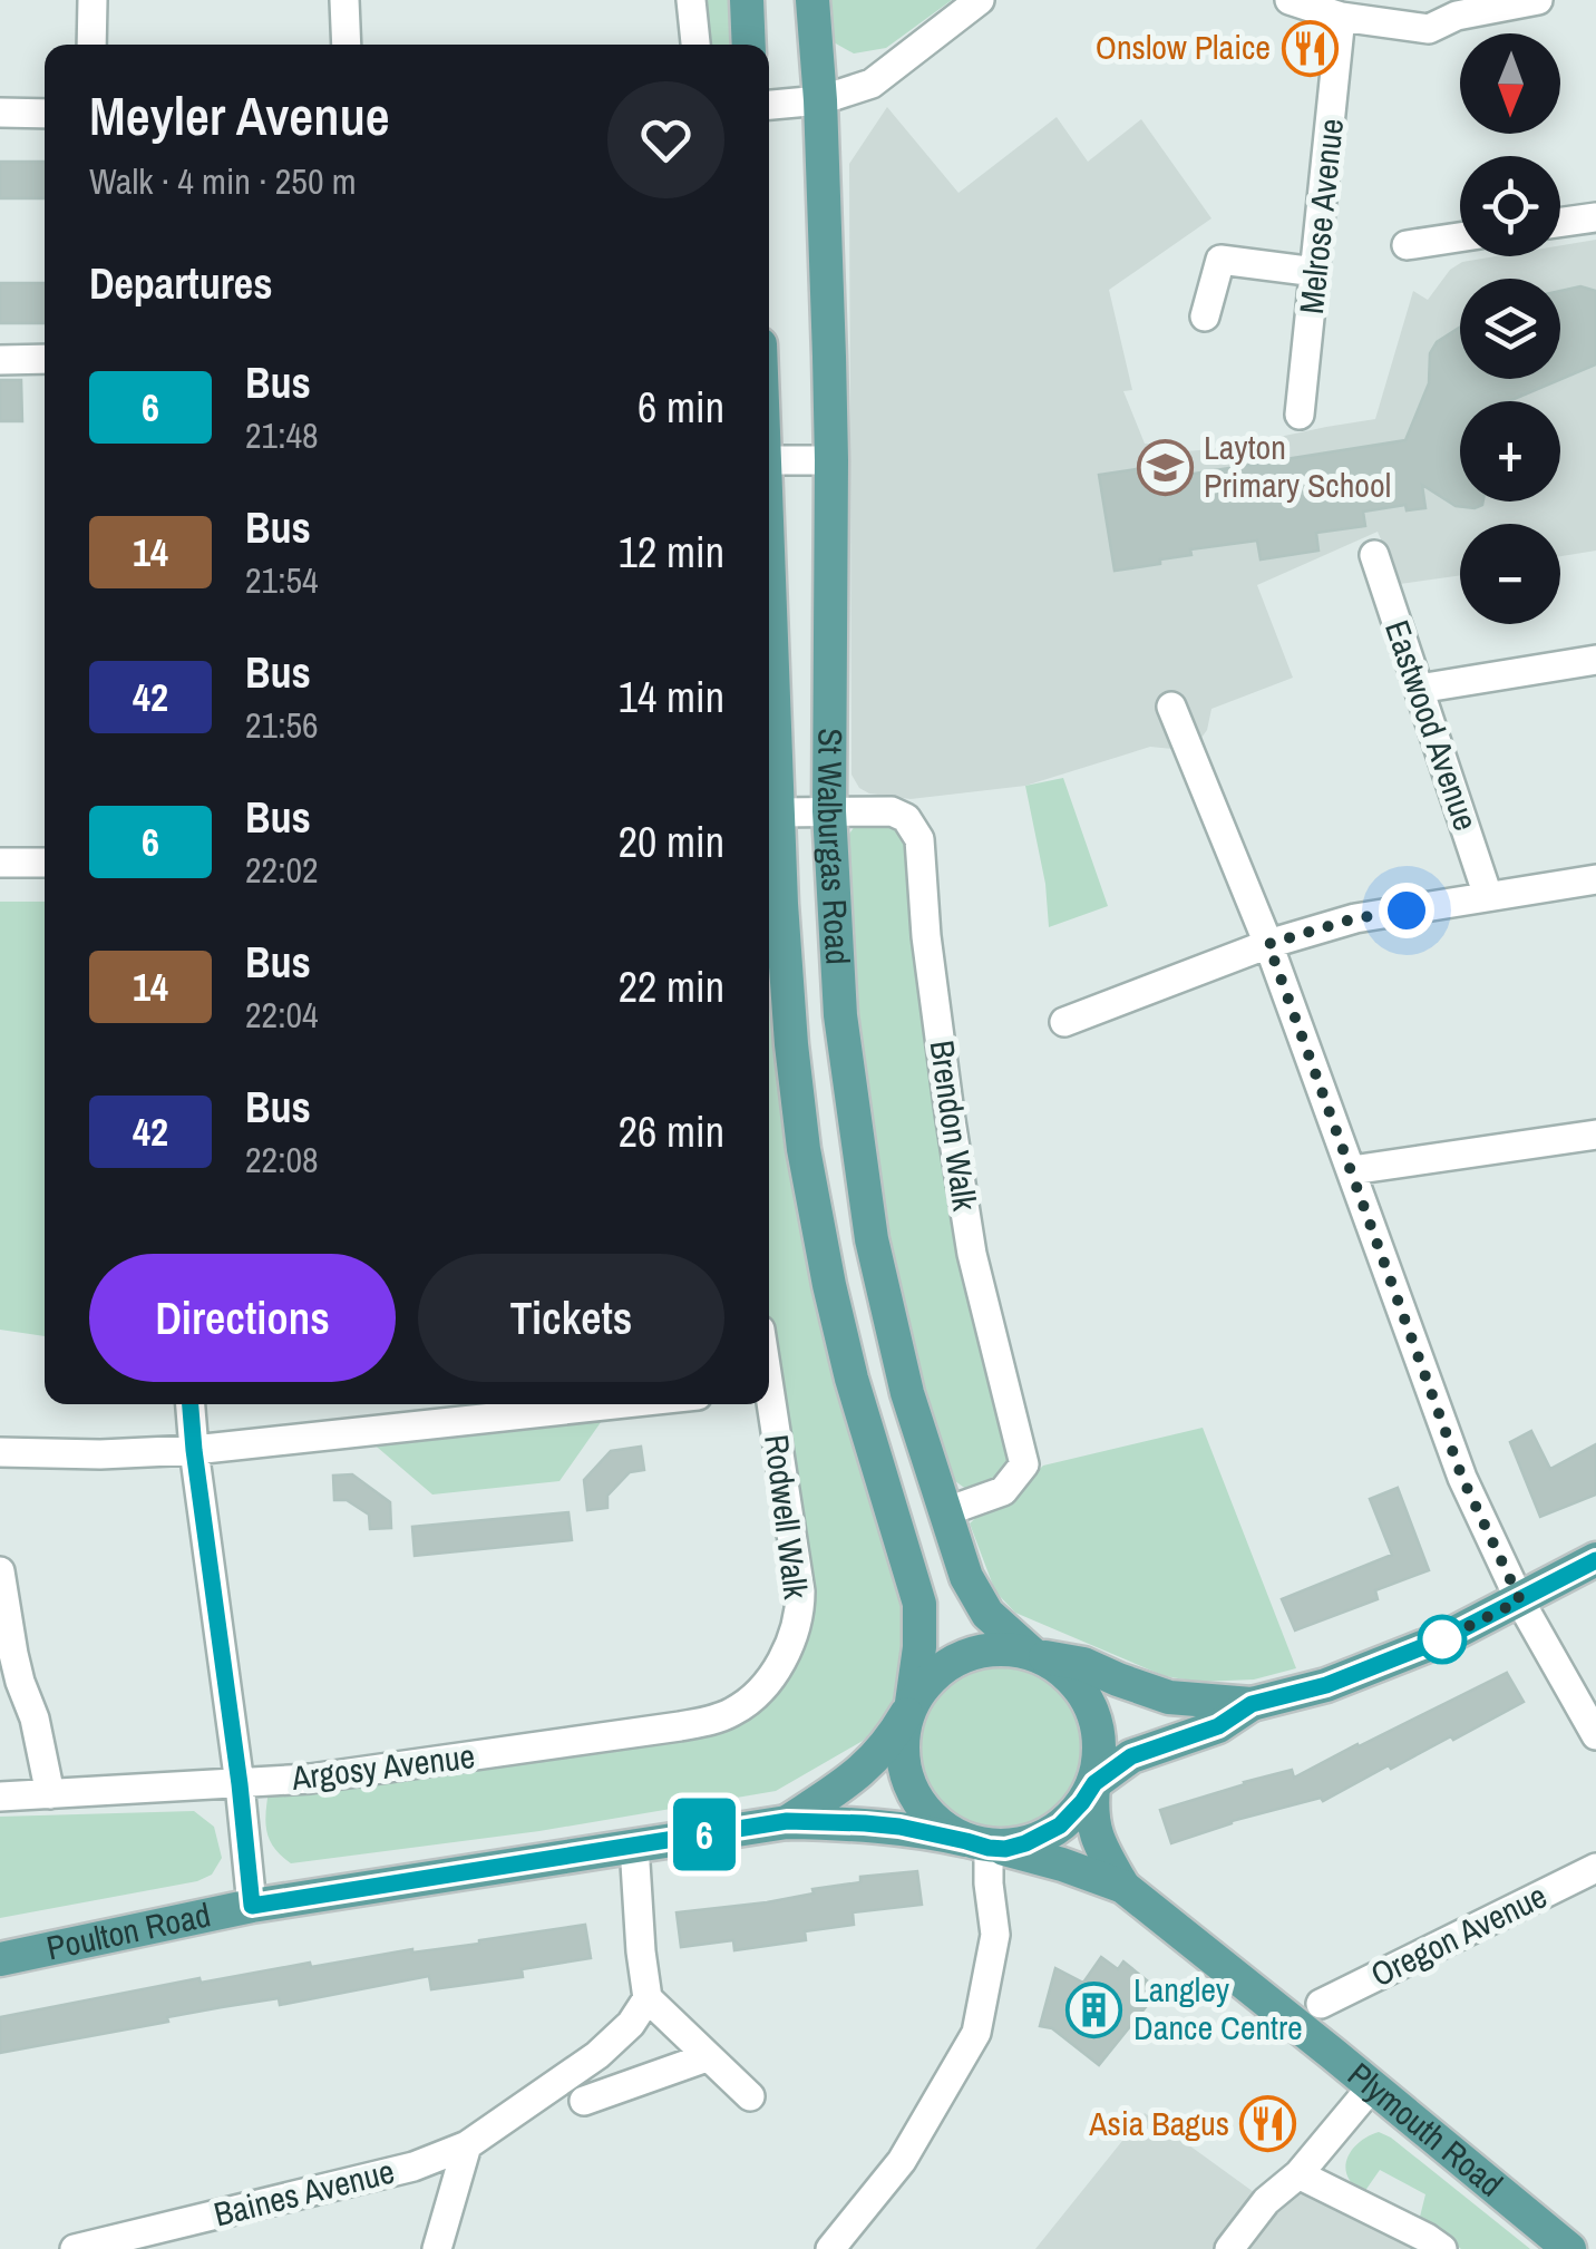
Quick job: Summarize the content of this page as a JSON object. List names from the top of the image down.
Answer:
{
  "streets": {
    "main road": ["St Walburgas Road", "Poulton Road", "Plymouth Road"],
    "street": [
      "Melrose Avenue",
      "Eastwood Avenue",
      "Brendon Walk",
      "Rodwell Walk",
      "Argosy Avenue",
      "Oregon Avenue",
      "Baines Avenue"
    ]
  },
  "crossings": [
    ["St Walburgas Road", "Brendon Walk"],
    ["St Walburgas Road", "Poulton Road"],
    ["St Walburgas Road", "Plymouth Road"],
    ["Rodwell Walk", "Argosy Avenue"],
    ["Poulton Road", "Plymouth Road"]
  ],
  "places": {
    "restaurant": ["Onslow Plaice", "Asia Bagus"],
    "school or university": ["Layton Primary School"],
    "building": ["Langley Dance Centre"]
  },
  "lines": ["bus line 6"],
  "north": "bottom",
  "page": {
    "on_map": "6",
    "map_buttons": ["+", "−"],
    "heading": [
      ["Meyler Avenue", "Walk · 4 min · 250 m"],
      "Departures"
    ],
    "list": [
      {
        "mark": "6",
        "name": "Bus",
        "note": "21:48",
        "value": "6 min"
      },
      {
        "mark": "14",
        "name": "Bus",
        "note": "21:54",
        "value": "12 min"
      },
      {
        "mark": "42",
        "name": "Bus",
        "note": "21:56",
        "value": "14 min"
      },
      {
        "mark": "6",
        "name": "Bus",
        "note": "22:02",
        "value": "20 min"
      },
      {
        "mark": "14",
        "name": "Bus",
        "note": "22:04",
        "value": "22 min"
      },
      {
        "mark": "42",
        "name": "Bus",
        "note": "22:08",
        "value": "26 min"
      }
    ],
    "buttons": ["Directions", "Tickets"]
  }
}
